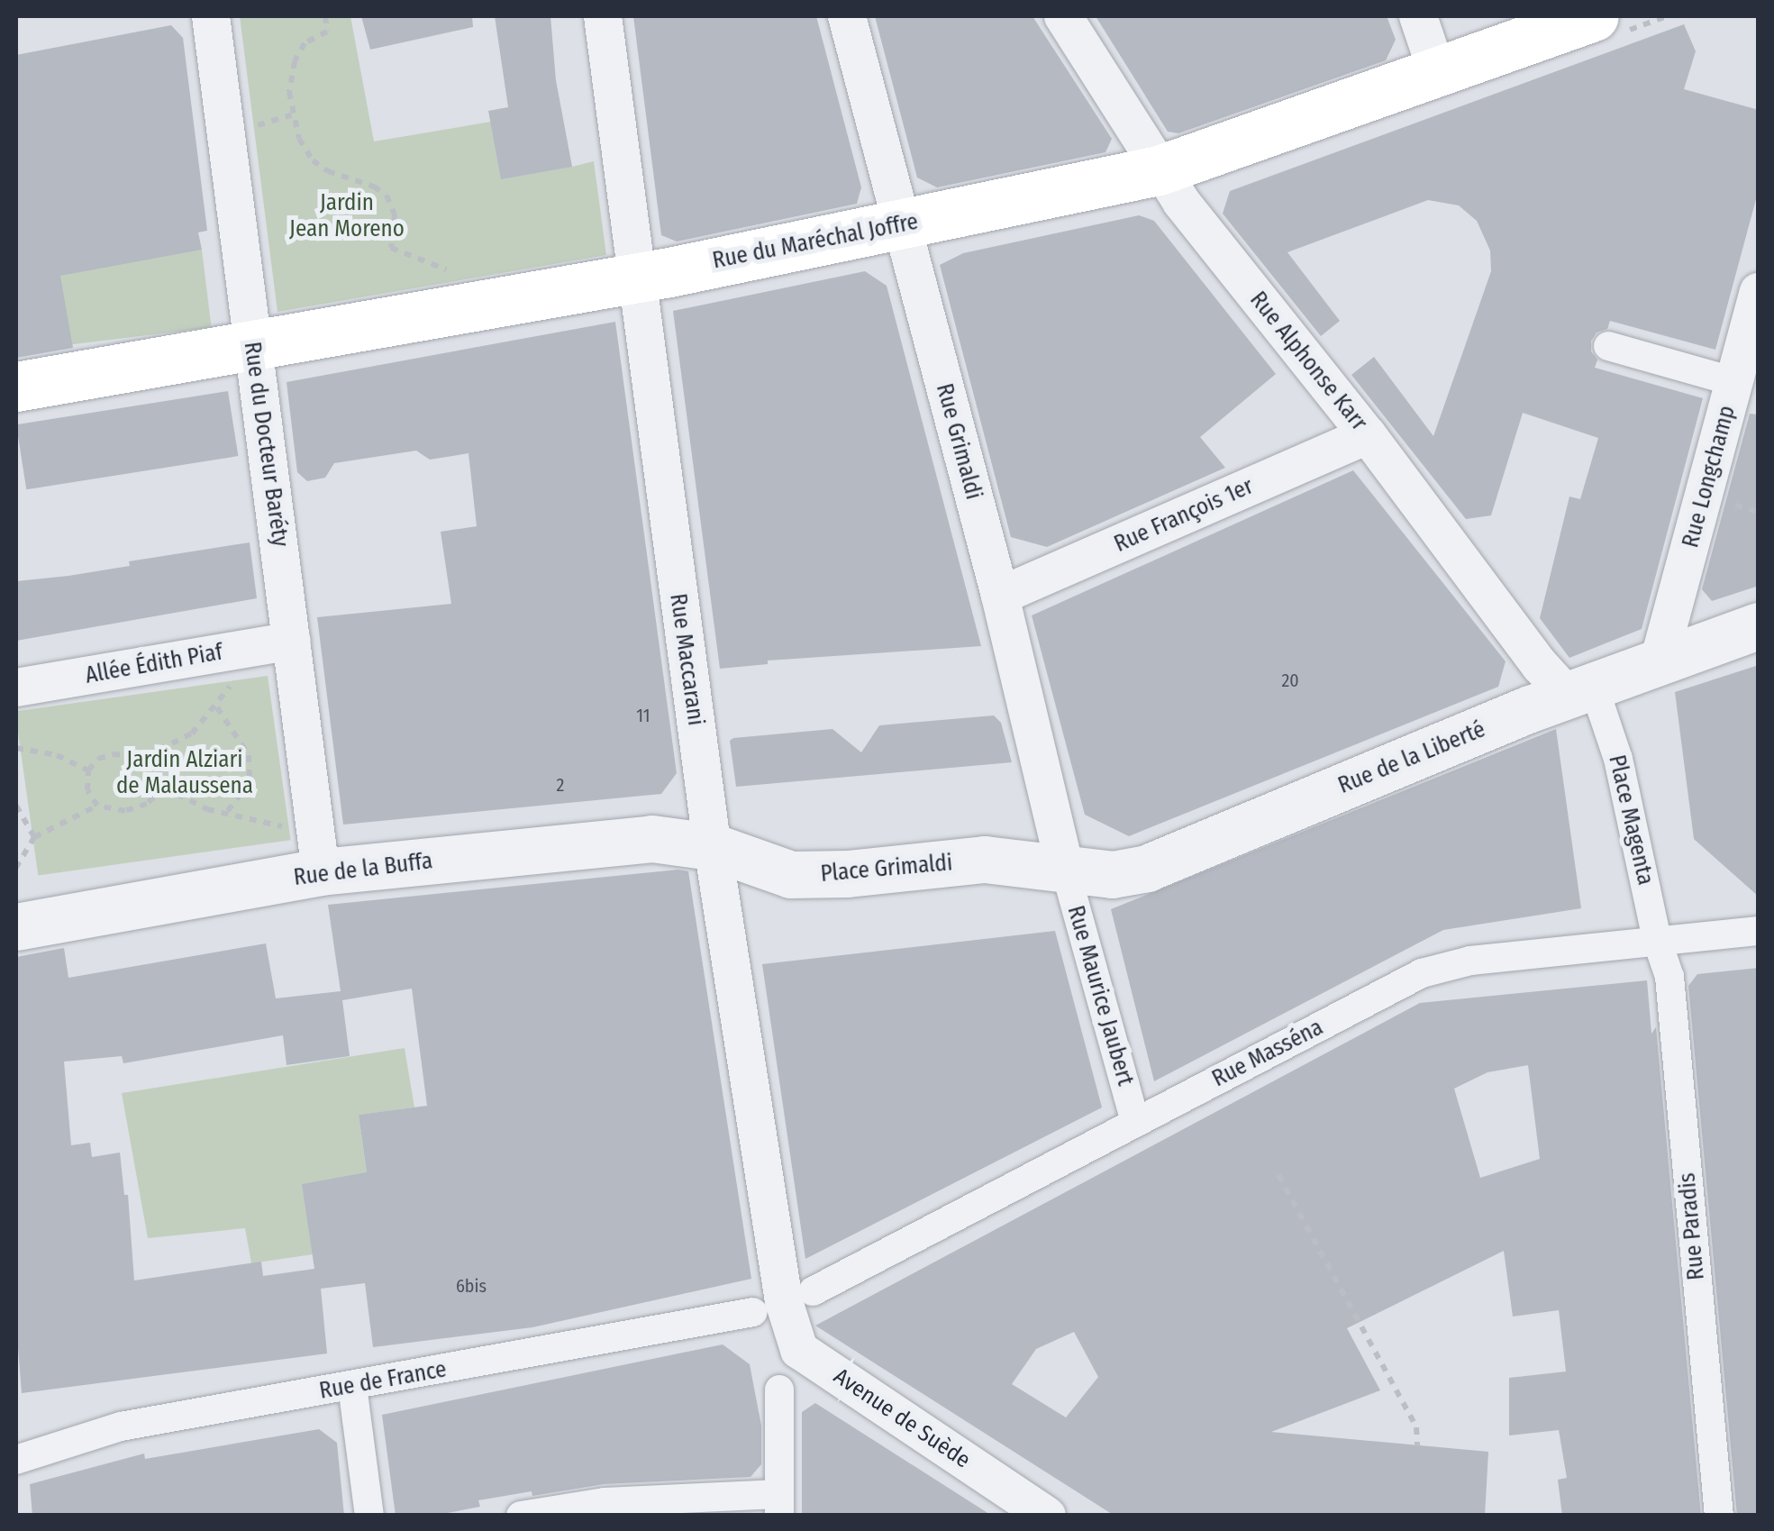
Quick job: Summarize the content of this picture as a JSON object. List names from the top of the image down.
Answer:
{
  "streets": {
    "main road": ["Rue du Maréchal Joffre"],
    "street": [
      "Rue Alphonse Karr",
      "Rue Grimaldi",
      "Rue du Docteur Baréty",
      "Rue Longchamp",
      "Rue François 1er",
      "Rue Maccarani",
      "Allée Édith Piaf",
      "Rue de la Liberté",
      "Place Magenta",
      "Place Grimaldi",
      "Rue de la Buffa",
      "Rue Maurice Jaubert",
      "Rue Masséna",
      "Rue Paradis",
      "Rue de France",
      "Avenue de Suède"
    ]
  },
  "crossings": [
    ["Rue du Maréchal Joffre", "Rue Alphonse Karr"],
    ["Rue du Maréchal Joffre", "Rue Grimaldi"],
    ["Rue du Maréchal Joffre", "Rue du Docteur Baréty"],
    ["Rue du Maréchal Joffre", "Rue Maccarani"],
    ["Rue Alphonse Karr", "Rue François 1er"],
    ["Rue Alphonse Karr", "Rue de la Liberté"],
    ["Rue Alphonse Karr", "Place Magenta"],
    ["Rue Grimaldi", "Rue François 1er"],
    ["Rue Grimaldi", "Rue de la Liberté"],
    ["Rue Grimaldi", "Place Grimaldi"],
    ["Rue Grimaldi", "Rue Maurice Jaubert"],
    ["Rue du Docteur Baréty", "Allée Édith Piaf"],
    ["Rue du Docteur Baréty", "Rue de la Buffa"],
    ["Rue Longchamp", "Rue de la Liberté"],
    ["Rue Maccarani", "Place Grimaldi"],
    ["Rue Maccarani", "Rue de la Buffa"],
    ["Rue Maccarani", "Rue Masséna"],
    ["Rue Maccarani", "Rue de France"],
    ["Rue Maccarani", "Avenue de Suède"],
    ["Rue de la Liberté", "Place Magenta"],
    ["Rue de la Liberté", "Place Grimaldi"],
    ["Rue de la Liberté", "Rue Maurice Jaubert"],
    ["Place Magenta", "Rue Masséna"],
    ["Place Magenta", "Rue Paradis"],
    ["Place Grimaldi", "Rue de la Buffa"],
    ["Place Grimaldi", "Rue Maurice Jaubert"],
    ["Rue Maurice Jaubert", "Rue Masséna"],
    ["Rue Masséna", "Rue Paradis"],
    ["Rue Masséna", "Rue de France"],
    ["Rue Masséna", "Avenue de Suède"],
    ["Rue de France", "Avenue de Suède"]
  ],
  "parks": ["Jardin Jean Moreno", "Jardin Alziari de Malaussena"],
  "house_numbers": [
    "20",
    "11",
    "2",
    "6bis"
  ]
}
